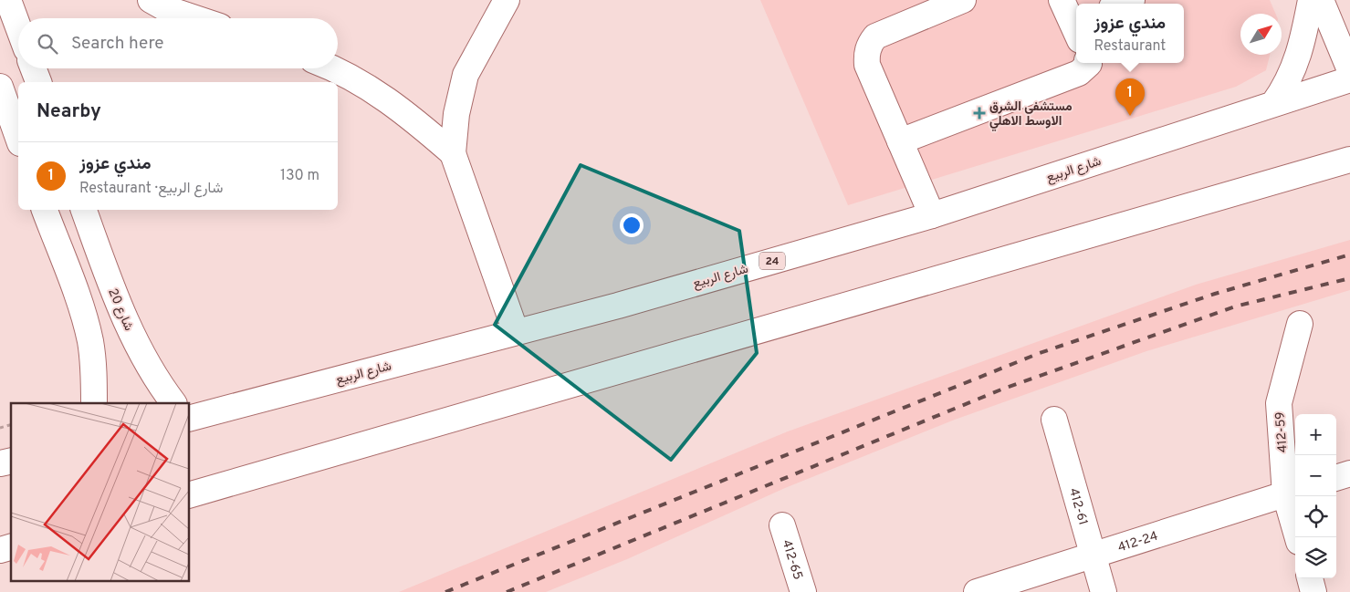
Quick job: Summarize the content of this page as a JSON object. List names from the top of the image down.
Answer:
{
  "streets": {
    "main road": [
      "شارع الربيع",
      "24",
      "شارع 20",
      "412-59",
      "412-61",
      "412-24",
      "412-65"
    ]
  },
  "crossings": [
    ["412-59", "412-24"],
    ["412-61", "412-24"]
  ],
  "places": {
    "health": ["مستشفى الشرق الاوسط الاهلي"]
  },
  "north": "top right",
  "page": {
    "popup": ["مندي عزوز", "Restaurant"],
    "search": "Search here",
    "pins": "1",
    "heading": "Nearby",
    "list": [
      {
        "mark": "1",
        "name": "مندي عزوز",
        "note": "Restaurant · شارع الربيع",
        "value": "130 m"
      }
    ],
    "map_buttons": ["+", "−"]
  }
}
